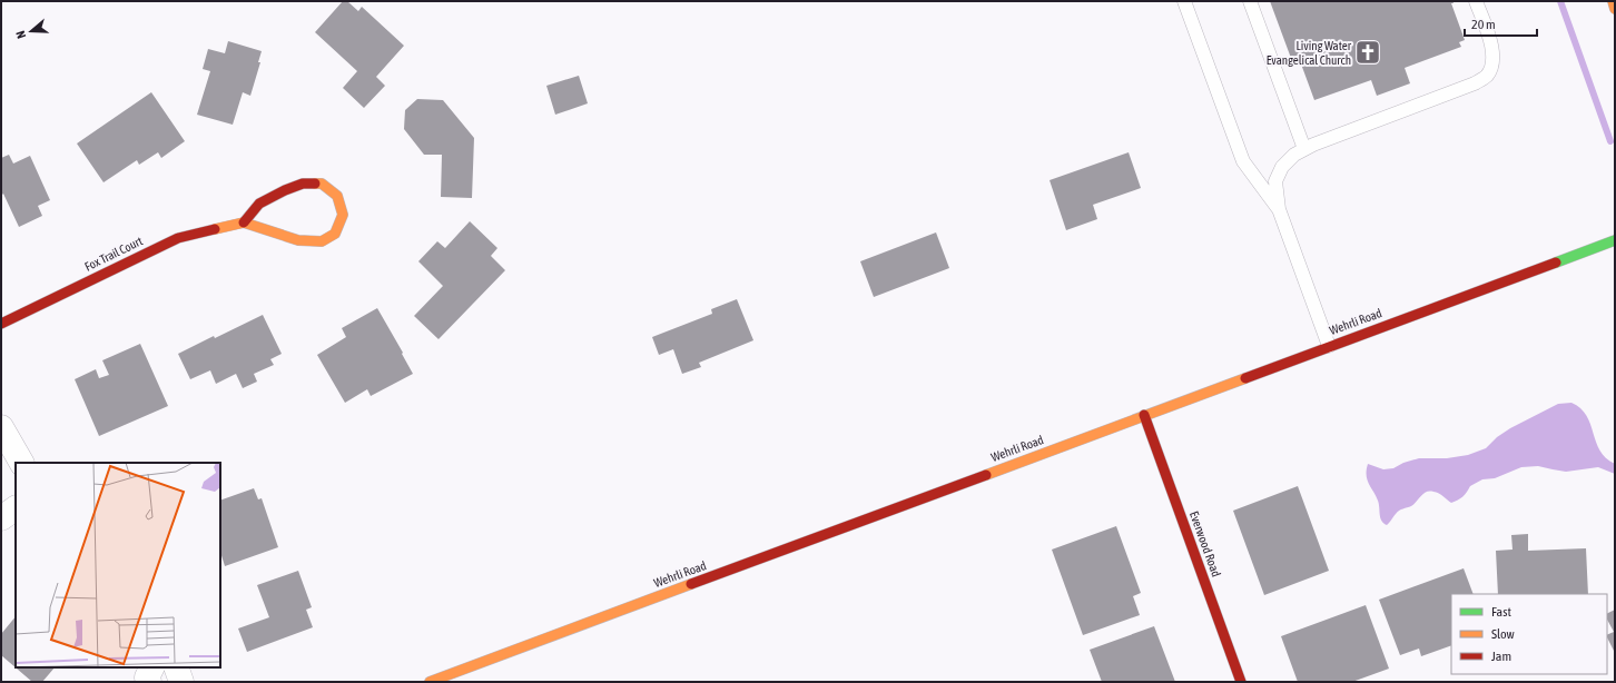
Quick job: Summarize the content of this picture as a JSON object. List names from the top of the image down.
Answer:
{
  "streets": {
    "main road": ["Fox Trail Court", "Wehrli Road", "Everwood Road"]
  },
  "crossings": [
    ["Wehrli Road", "Everwood Road"]
  ],
  "places": {
    "church": ["Living Water Evangelical Church"]
  },
  "legend": ["Fast", "Slow", "Jam"],
  "scale_bar": "20 m",
  "north": "left"
}
